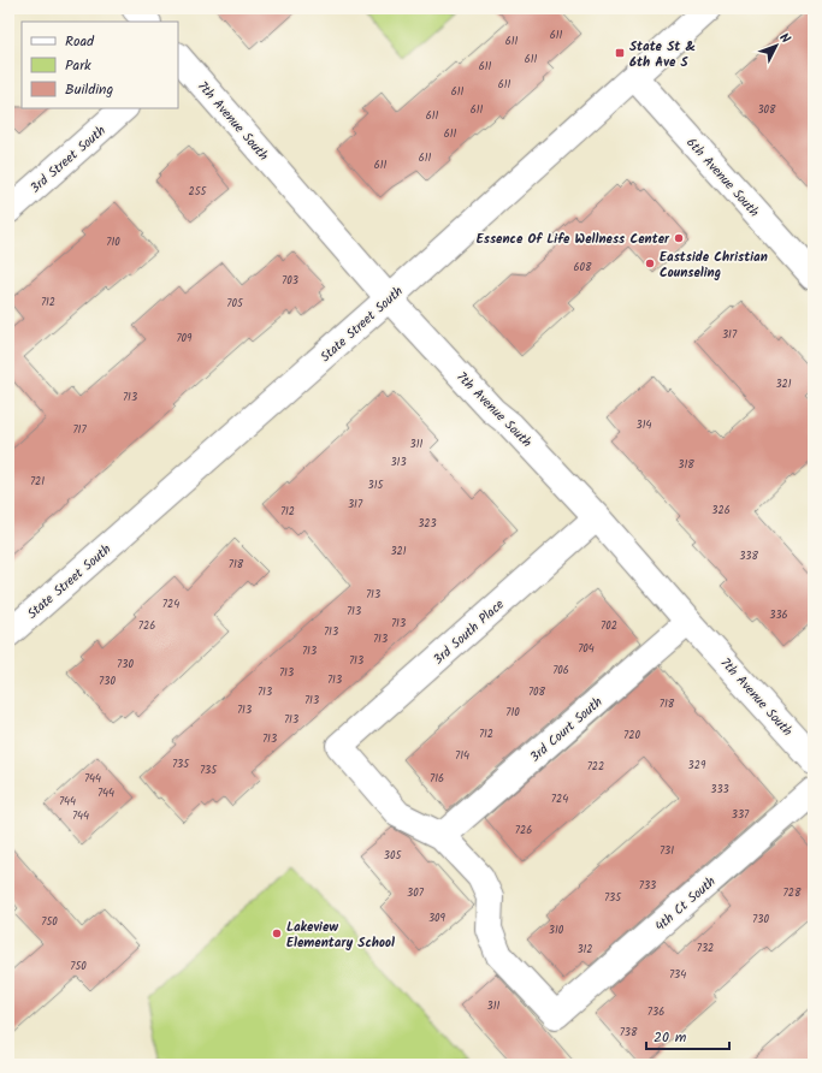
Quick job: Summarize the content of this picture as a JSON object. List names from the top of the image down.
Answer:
{
  "streets": {
    "street": [
      "7th Avenue South",
      "3rd Street South",
      "6th Avenue South",
      "State Street South",
      "3rd South Place",
      "3rd Court South",
      "4th Ct South"
    ]
  },
  "crossings": [
    ["7th Avenue South", "State Street South"],
    ["7th Avenue South", "3rd South Place"],
    ["7th Avenue South", "3rd Court South"],
    ["6th Avenue South", "State Street South"],
    ["3rd South Place", "3rd Court South"],
    ["3rd South Place", "4th Ct South"],
    ["3rd Court South", "4th Ct South"]
  ],
  "places": {
    "transit": ["State St & 6th Ave S"],
    "other": ["Essence Of Life Wellness Center", "Eastside Christian Counseling", "Lakeview Elementary School"]
  },
  "house_numbers": [
    "611",
    "611",
    "611",
    "611",
    "611",
    "611",
    "611",
    "308",
    "611",
    "611",
    "611",
    "611",
    "255",
    "710",
    "608",
    "703",
    "712",
    "705",
    "317",
    "709",
    "321",
    "713",
    "314",
    "717",
    "311",
    "313",
    "318",
    "721",
    "315",
    "317",
    "326",
    "712",
    "323",
    "321",
    "338",
    "718",
    "713",
    "724",
    "713",
    "336",
    "713",
    "726",
    "702",
    "713",
    "713",
    "704",
    "713",
    "713",
    "730",
    "706",
    "713",
    "713",
    "730",
    "713",
    "708",
    "713",
    "718",
    "713",
    "710",
    "713",
    "712",
    "720",
    "713",
    "714",
    "735",
    "329",
    "722",
    "735",
    "744",
    "716",
    "333",
    "744",
    "724",
    "744",
    "337",
    "744",
    "726",
    "731",
    "305",
    "733",
    "307",
    "728",
    "735",
    "309",
    "730",
    "750",
    "310",
    "732",
    "312",
    "750",
    "734",
    "311",
    "736",
    "738"
  ],
  "legend": ["Road", "Park", "Building"],
  "scale_bar": "20 m",
  "north": "top right"
}
